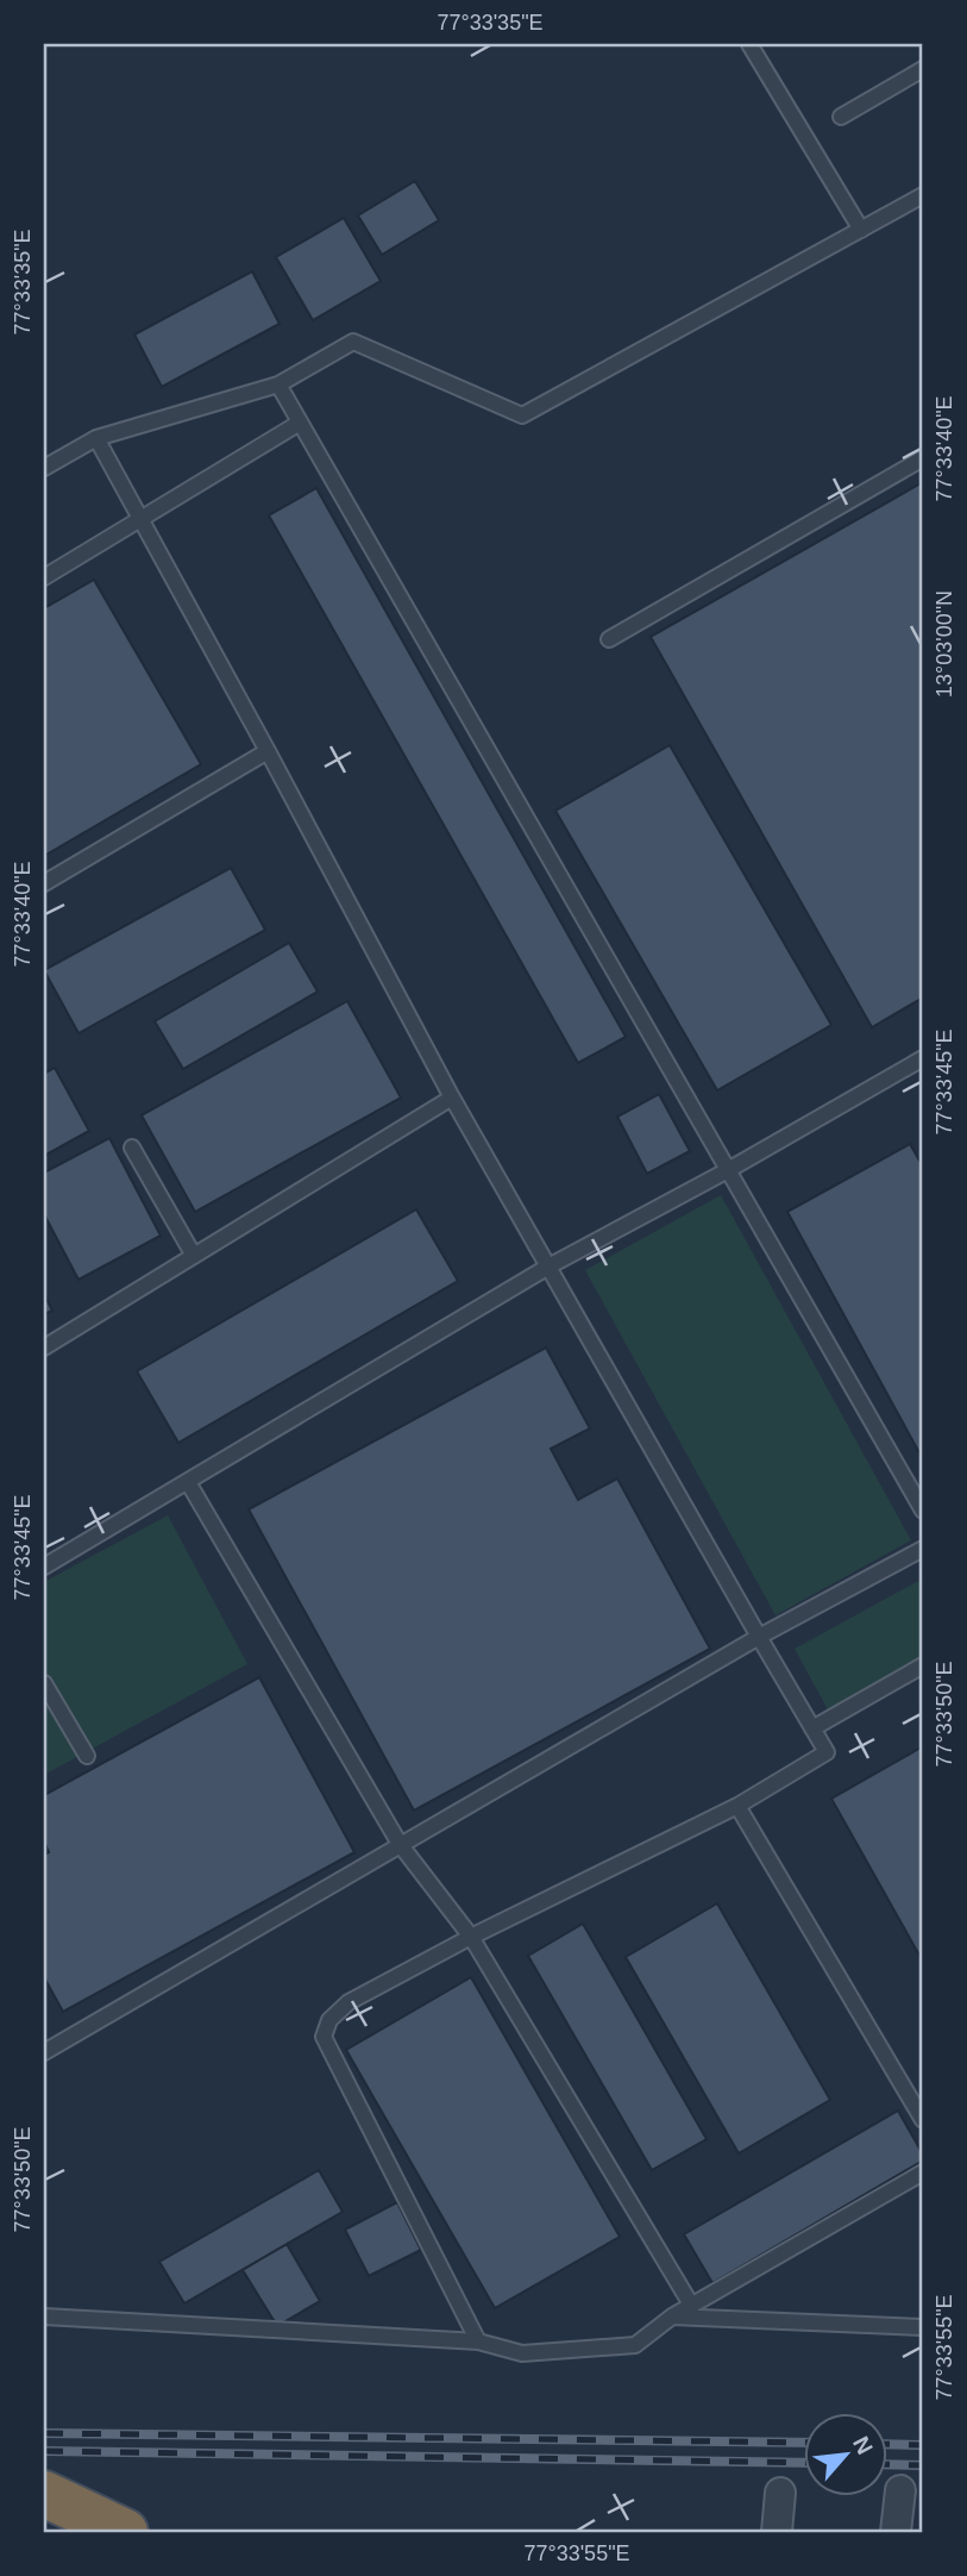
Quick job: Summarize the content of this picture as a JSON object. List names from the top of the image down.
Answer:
{
  "north": "top right",
  "coordinates": [
    "77°33'35\"E",
    "77°33'40\"E",
    "13°03'00\"N",
    "77°33'45\"E",
    "77°33'50\"E",
    "77°33'55\"E"
  ]
}
